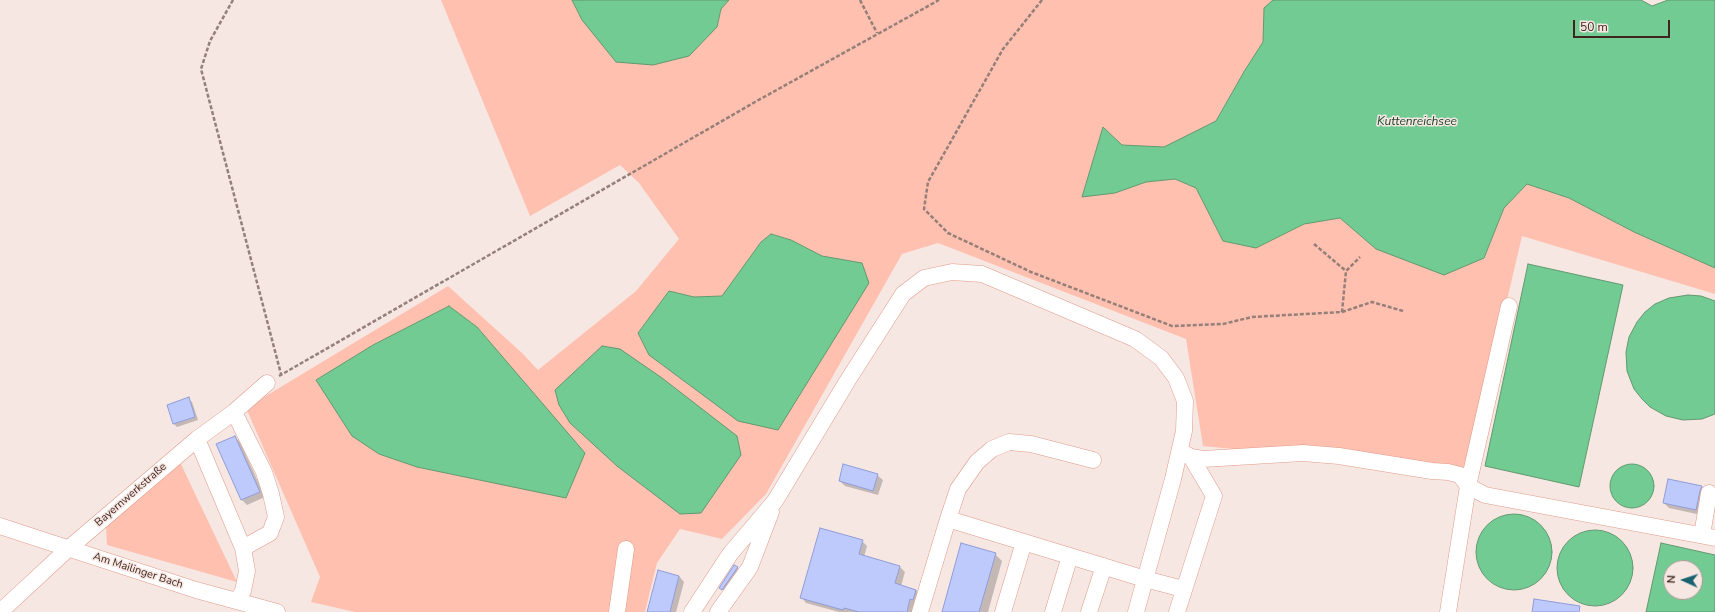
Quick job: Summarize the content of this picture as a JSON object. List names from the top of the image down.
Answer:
{
  "streets": {
    "street": ["Bayernwerkstraße", "Am Mailinger Bach"]
  },
  "crossings": [
    ["Bayernwerkstraße", "Am Mailinger Bach"]
  ],
  "water": ["Kuttenreichsee"],
  "scale_bar": "50 m",
  "north": "left"
}
